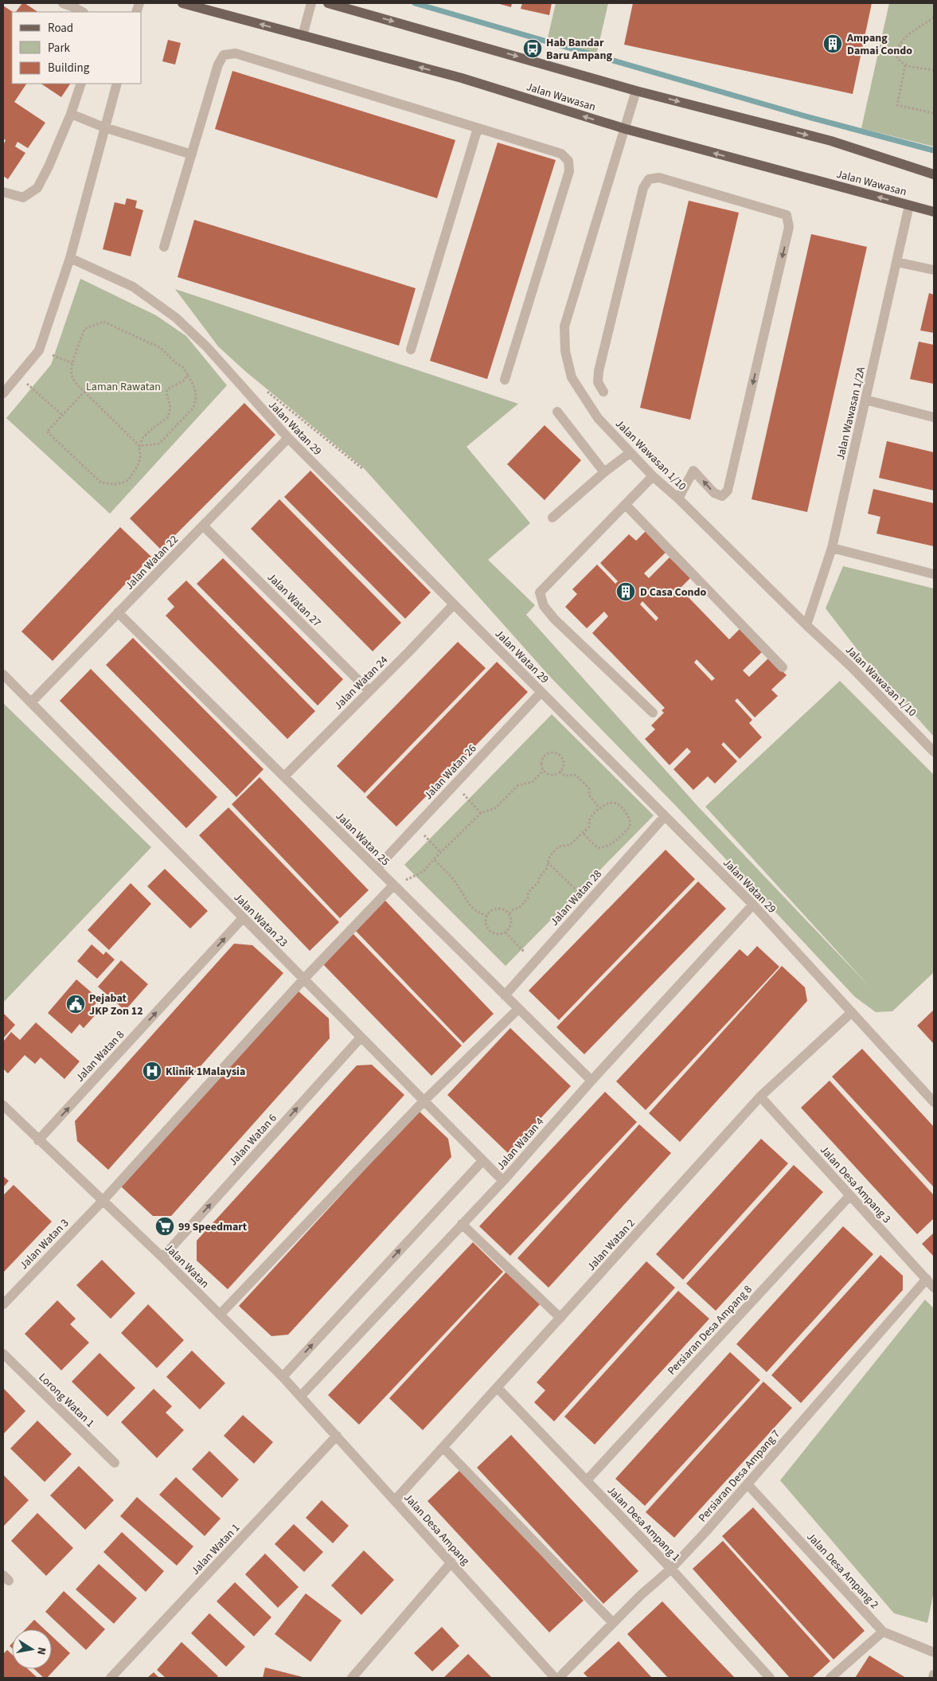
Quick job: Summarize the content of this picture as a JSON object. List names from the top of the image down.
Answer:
{
  "streets": {
    "main road": ["Jalan Wawasan"],
    "street": [
      "Jalan Wawasan 1/2A",
      "Jalan Watan 29",
      "Jalan Wawasan 1/10",
      "Jalan Watan 22",
      "Jalan Watan 27",
      "Jalan Watan 24",
      "Jalan Watan 26",
      "Jalan Watan 25",
      "Jalan Watan 28",
      "Jalan Watan 23",
      "Jalan Watan 8",
      "Jalan Watan 6",
      "Jalan Watan 4",
      "Jalan Desa Ampang 3",
      "Jalan Watan 3",
      "Jalan Watan 2",
      "Jalan Watan",
      "Persiaran Desa Ampang 8",
      "Lorong Watan 1",
      "Persiaran Desa Ampang 7",
      "Jalan Desa Ampang 1",
      "Jalan Desa Ampang",
      "Jalan Watan 1",
      "Jalan Desa Ampang 2"
    ]
  },
  "crossings": [
    ["Jalan Wawasan", "Jalan Wawasan 1/2A"],
    ["Jalan Wawasan", "Jalan Wawasan 1/10"],
    ["Jalan Wawasan 1/2A", "Jalan Wawasan 1/10"],
    ["Jalan Watan 29", "Jalan Watan 22"],
    ["Jalan Watan 29", "Jalan Watan 24"],
    ["Jalan Watan 29", "Jalan Watan 26"],
    ["Jalan Watan 29", "Jalan Watan 28"],
    ["Jalan Watan 29", "Jalan Watan 4"],
    ["Jalan Watan 29", "Jalan Watan 2"],
    ["Jalan Watan 22", "Jalan Watan 27"],
    ["Jalan Watan 22", "Jalan Watan 25"],
    ["Jalan Watan 22", "Jalan Watan 23"],
    ["Jalan Watan 27", "Jalan Watan 24"],
    ["Jalan Watan 24", "Jalan Watan 25"],
    ["Jalan Watan 26", "Jalan Watan 25"],
    ["Jalan Watan 25", "Jalan Watan 28"],
    ["Jalan Watan 25", "Jalan Watan 4"],
    ["Jalan Watan 25", "Jalan Watan 3"],
    ["Jalan Watan 23", "Jalan Watan 8"],
    ["Jalan Watan 23", "Jalan Watan 6"],
    ["Jalan Watan 23", "Jalan Watan 4"],
    ["Jalan Watan 23", "Jalan Watan 3"],
    ["Jalan Watan 8", "Jalan Watan"],
    ["Jalan Watan 6", "Jalan Watan"],
    ["Jalan Watan 4", "Jalan Watan"],
    ["Jalan Watan 4", "Jalan Desa Ampang"],
    ["Jalan Desa Ampang 3", "Jalan Watan 2"],
    ["Jalan Desa Ampang 3", "Persiaran Desa Ampang 8"],
    ["Jalan Desa Ampang 3", "Persiaran Desa Ampang 7"],
    ["Jalan Watan 3", "Jalan Watan"],
    ["Jalan Watan 2", "Jalan Desa Ampang 1"],
    ["Jalan Watan 2", "Jalan Desa Ampang"],
    ["Jalan Watan", "Jalan Desa Ampang"],
    ["Persiaran Desa Ampang 8", "Jalan Desa Ampang 1"],
    ["Persiaran Desa Ampang 7", "Jalan Desa Ampang 1"],
    ["Persiaran Desa Ampang 7", "Jalan Desa Ampang 2"],
    ["Jalan Desa Ampang", "Jalan Watan 1"]
  ],
  "one_way": ["Jalan Watan 8"],
  "parks": ["Laman Rawatan"],
  "places": {
    "building": ["Ampang Damai Condo", "D Casa Condo"],
    "bus stop": ["Hab Bandar Baru Ampang"],
    "public building": ["Pejabat JKP Zon 12"],
    "hospital": ["Klinik 1Malaysia"],
    "supermarket": ["99 Speedmart"]
  },
  "legend": ["Road", "Park", "Building"],
  "north": "right"
}
